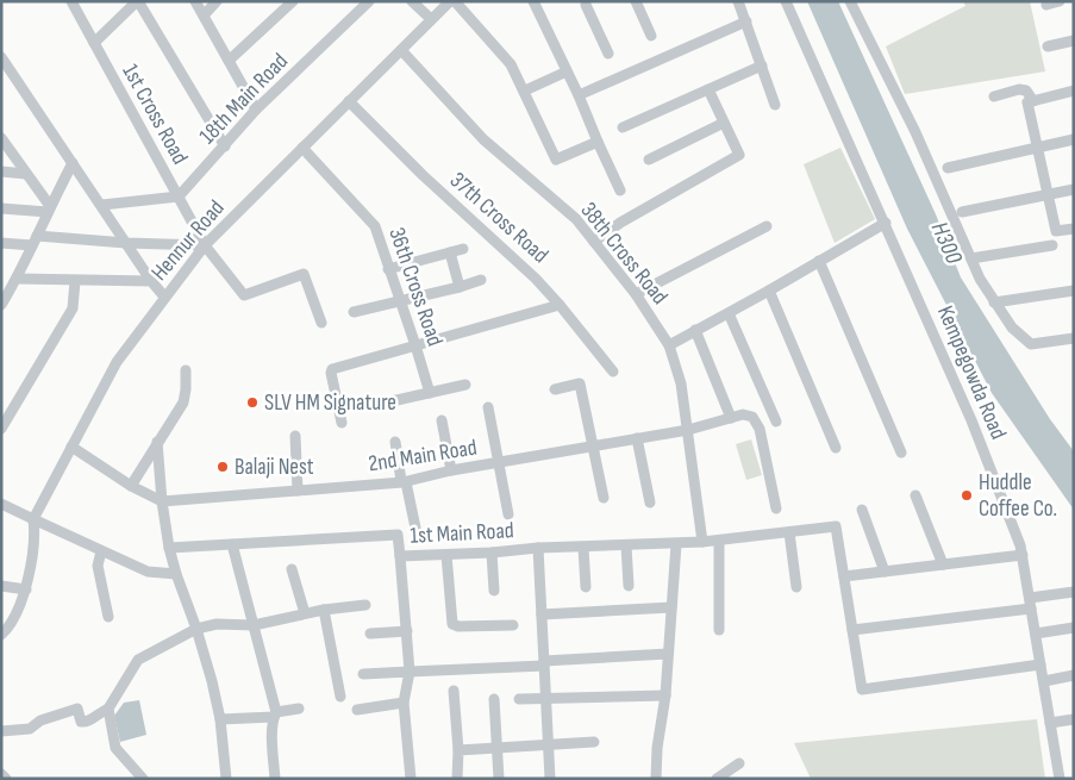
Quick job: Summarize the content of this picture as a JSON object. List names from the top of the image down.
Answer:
{
  "streets": {
    "street": [
      "18th Main Road",
      "1st Cross Road",
      "37th Cross Road",
      "Hennur Road",
      "38th Cross Road",
      "36th Cross Road",
      "Kempegowda Road",
      "2nd Main Road",
      "1st Main Road"
    ]
  },
  "crossings": [
    ["18th Main Road", "1st Cross Road"],
    ["1st Cross Road", "Hennur Road"],
    ["37th Cross Road", "Hennur Road"],
    ["Hennur Road", "38th Cross Road"],
    ["Hennur Road", "36th Cross Road"],
    ["38th Cross Road", "2nd Main Road"],
    ["38th Cross Road", "1st Main Road"]
  ],
  "water": ["H300"],
  "places": ["SLV HM Signature", "Balaji Nest", "Huddle Coffee Co."]
}
